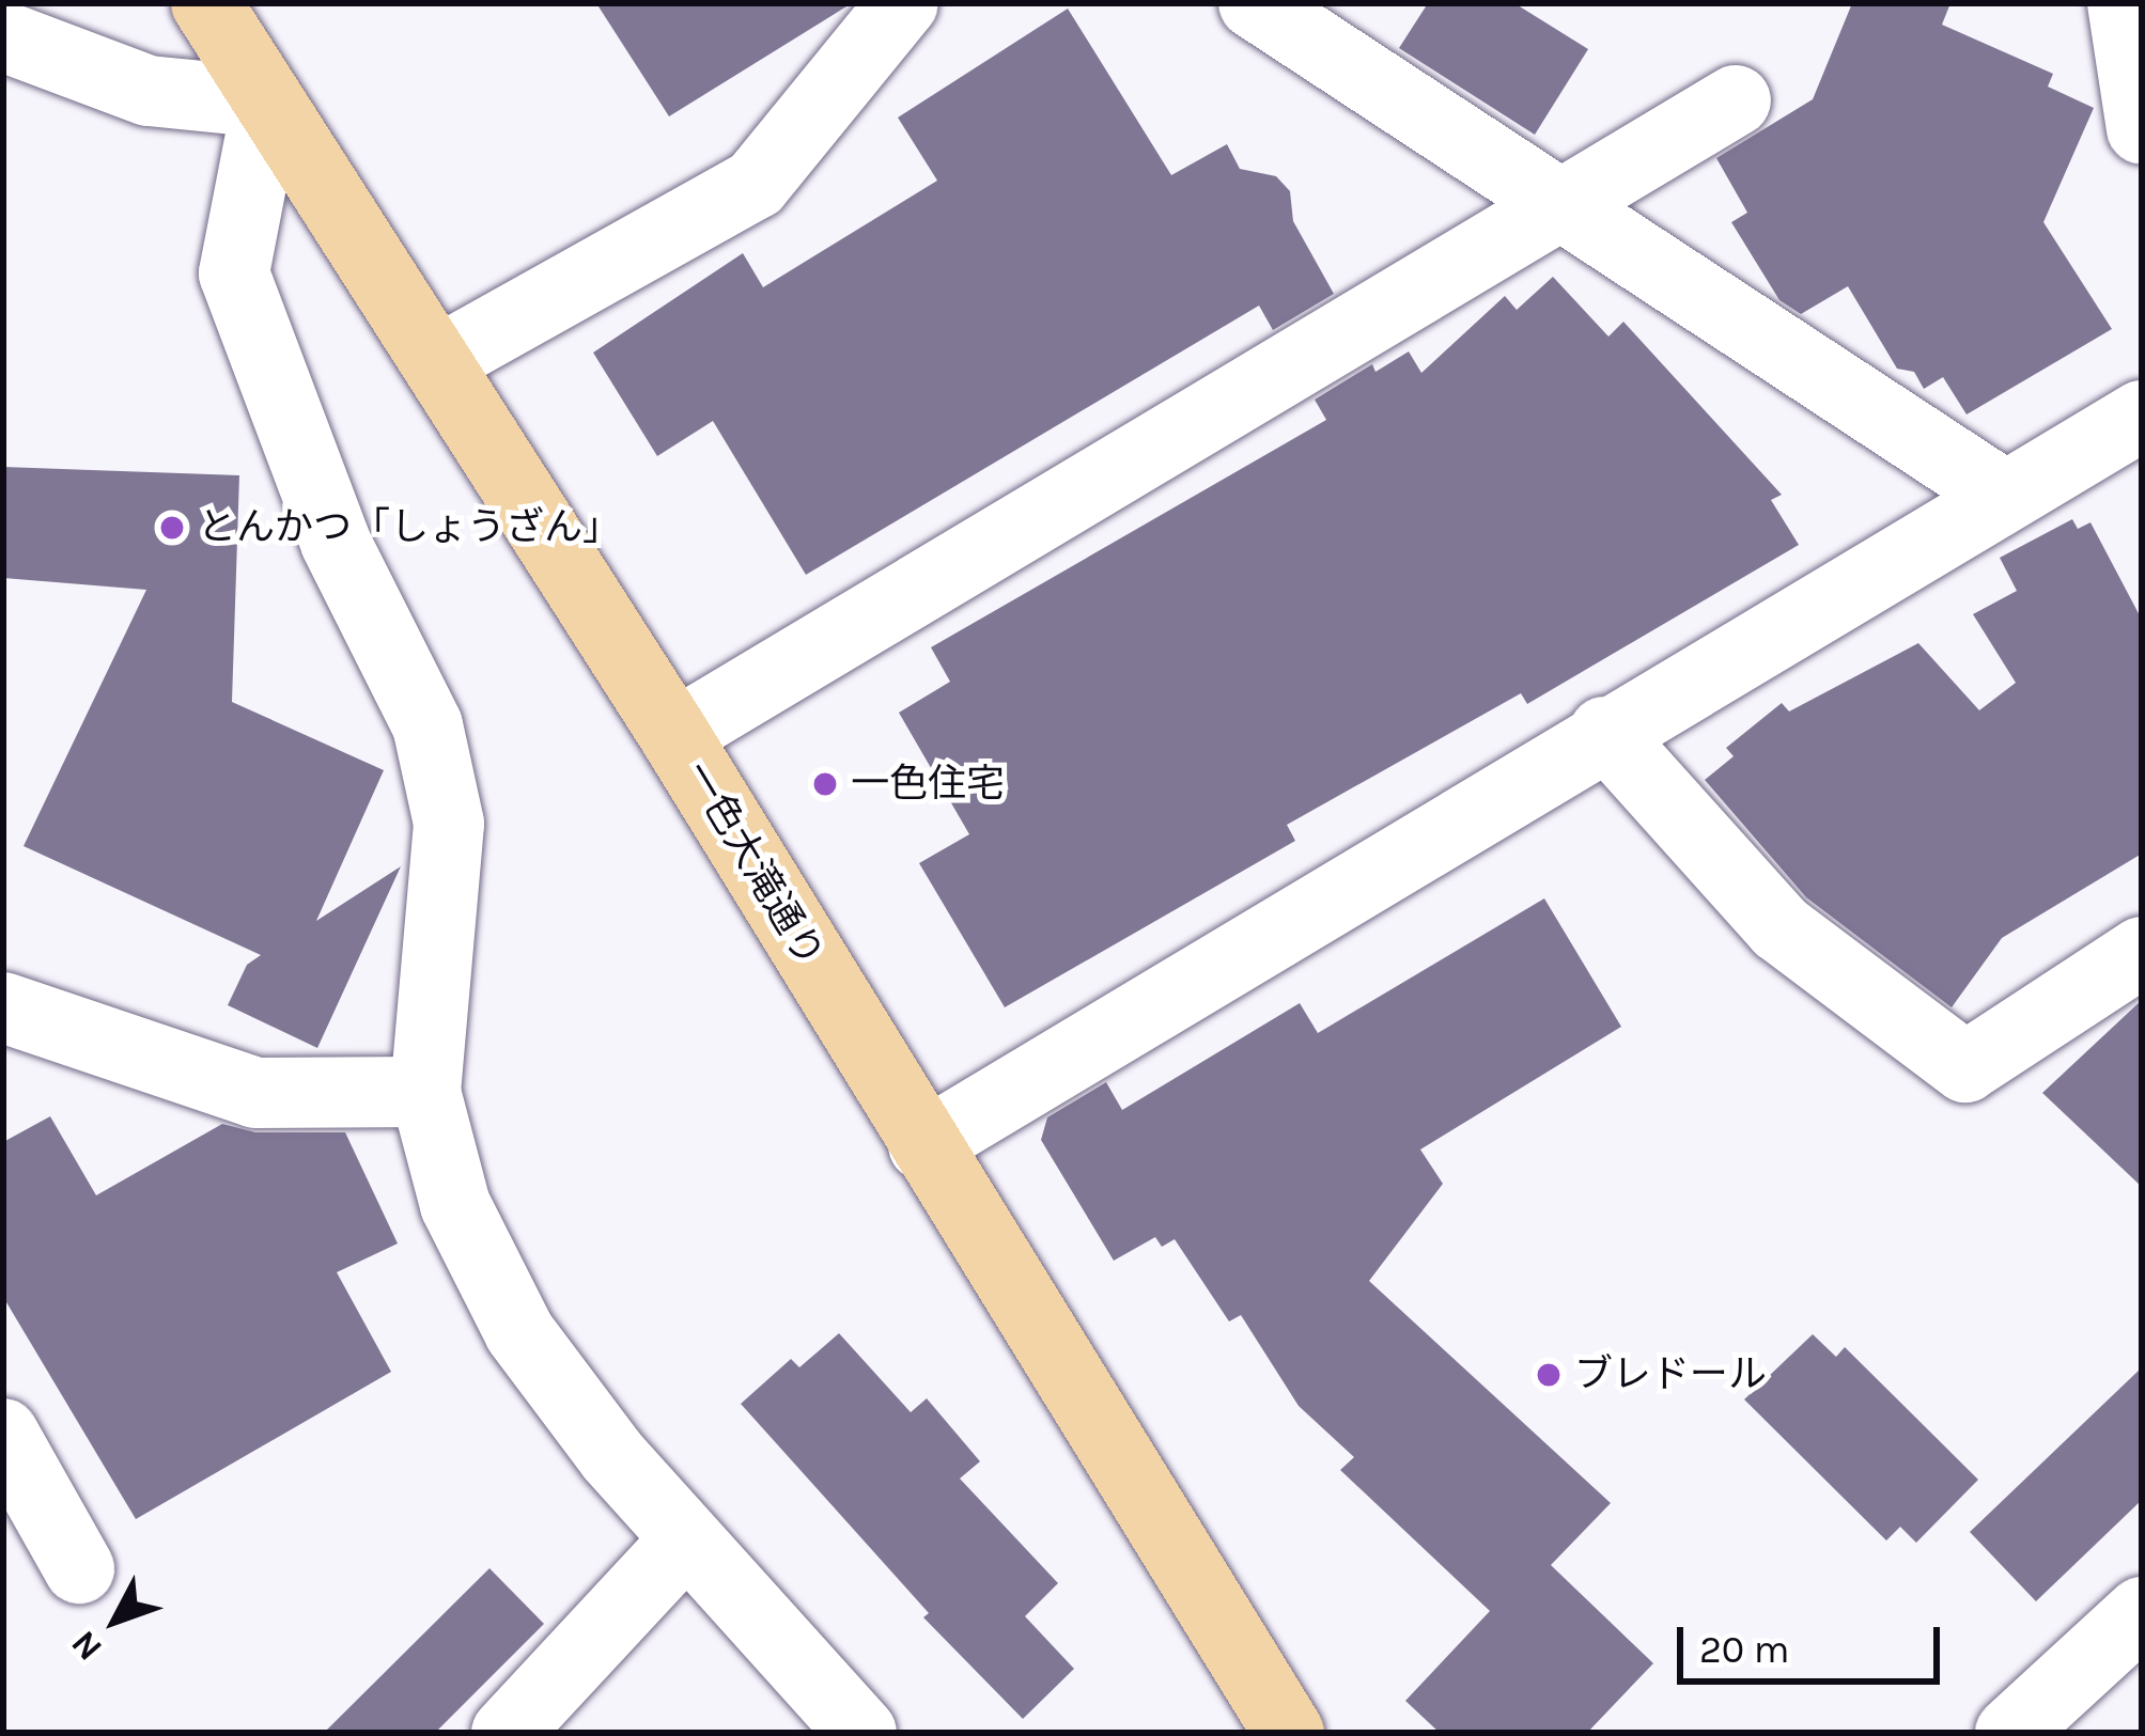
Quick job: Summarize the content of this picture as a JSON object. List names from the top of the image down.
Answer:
{
  "streets": {
    "main road": ["一色大滝通り"]
  },
  "places": ["とんかつ「しょうざん」", "一色住宅", "ブレドール"],
  "scale_bar": "20 m",
  "north": "bottom left"
}
